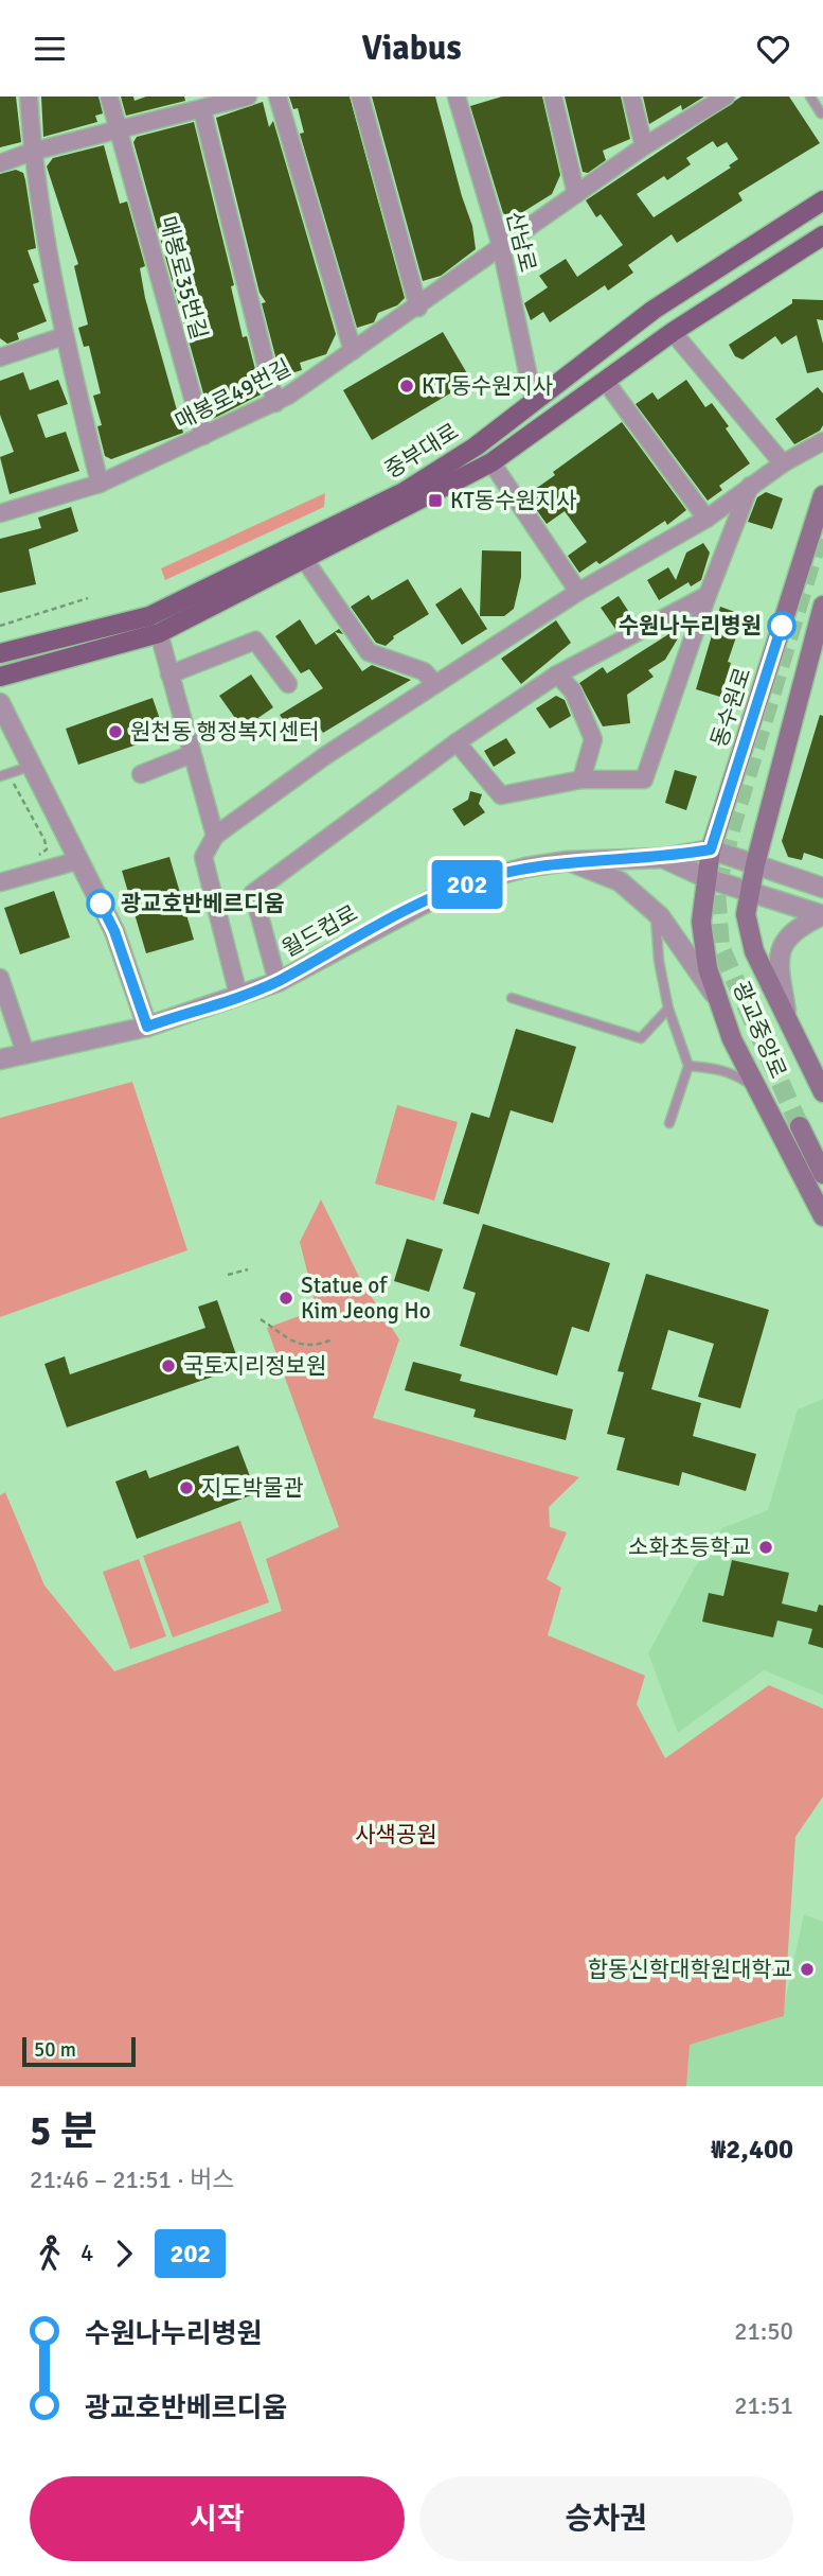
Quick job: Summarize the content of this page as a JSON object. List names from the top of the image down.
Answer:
{
  "streets": {
    "main road": ["중부대로", "동수원로", "광교중앙로"],
    "street": [
      "산남로",
      "매봉로35번길",
      "매봉로49번길",
      "월드컵로"
    ]
  },
  "crossings": [
    ["산남로", "매봉로49번길"],
    ["산남로", "중부대로"],
    ["매봉로35번길", "매봉로49번길"],
    ["동수원로", "월드컵로"],
    ["동수원로", "광교중앙로"],
    ["월드컵로", "광교중앙로"]
  ],
  "parks": ["사색공원"],
  "places": {
    "other": [
      "KT 동수원지사",
      "수원나누리병원",
      "원천동 행정복지센터",
      "광교호반베르디움",
      "Statue of Kim Jeong Ho",
      "국토지리정보원",
      "지도박물관",
      "소화초등학교",
      "합동신학대학원대학교"
    ],
    "transit": ["KT동수원지사"]
  },
  "lines": ["bus line 202"],
  "scale_bar": "50 m",
  "page": {
    "header": "Viabus",
    "on_map": "202",
    "scale": "50 m",
    "heading": ["5 분", "21:46 – 21:51 · 버스", "₩2,400"],
    "legs": ["4", "202"],
    "list": [
      {
        "name": "수원나누리병원",
        "value": "21:50"
      },
      {
        "name": "광교호반베르디움",
        "value": "21:51"
      }
    ],
    "buttons": ["시작", "승차권"]
  }
}
